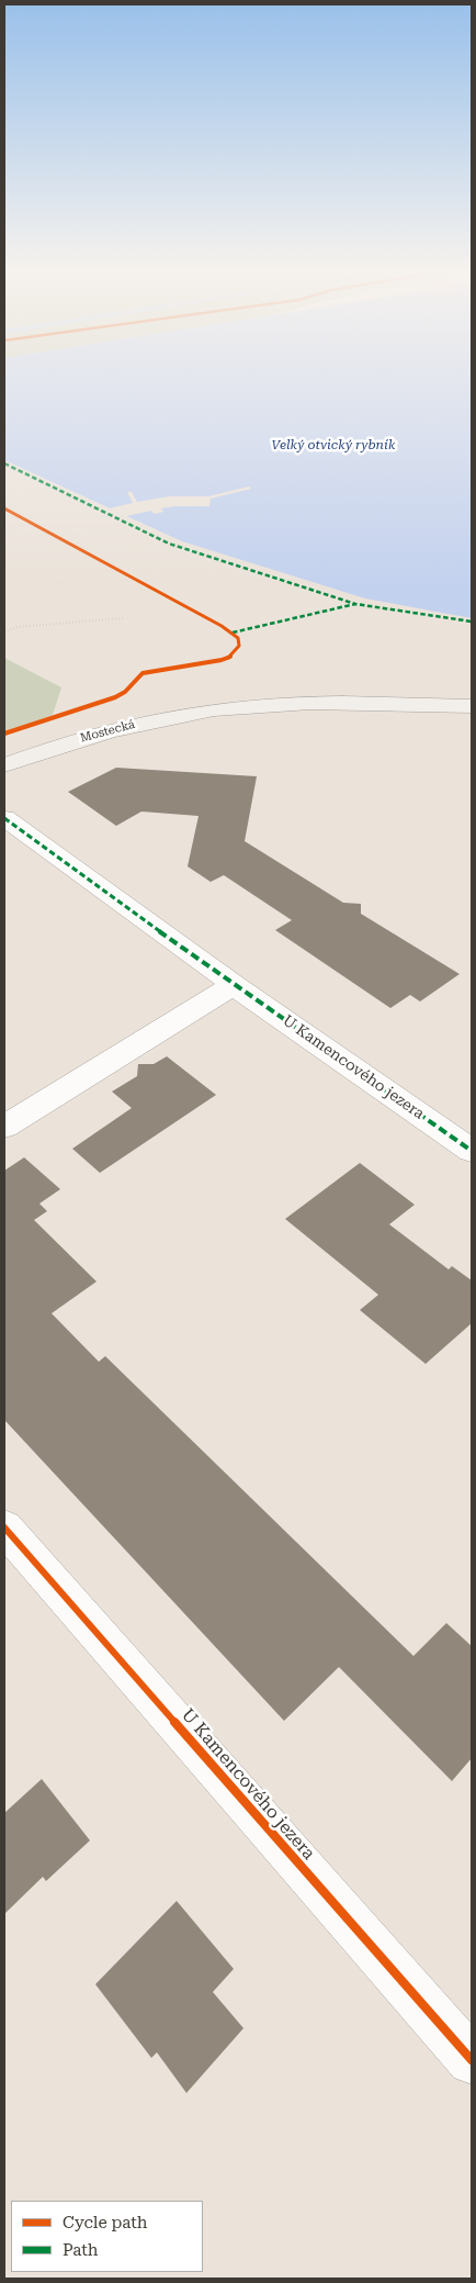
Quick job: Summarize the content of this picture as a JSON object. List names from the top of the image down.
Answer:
{
  "streets": {
    "street": ["Mostecká", "U Kamencového jezera"]
  },
  "water": ["Velký otvický rybník"],
  "legend": ["Cycle path", "Path"]
}
